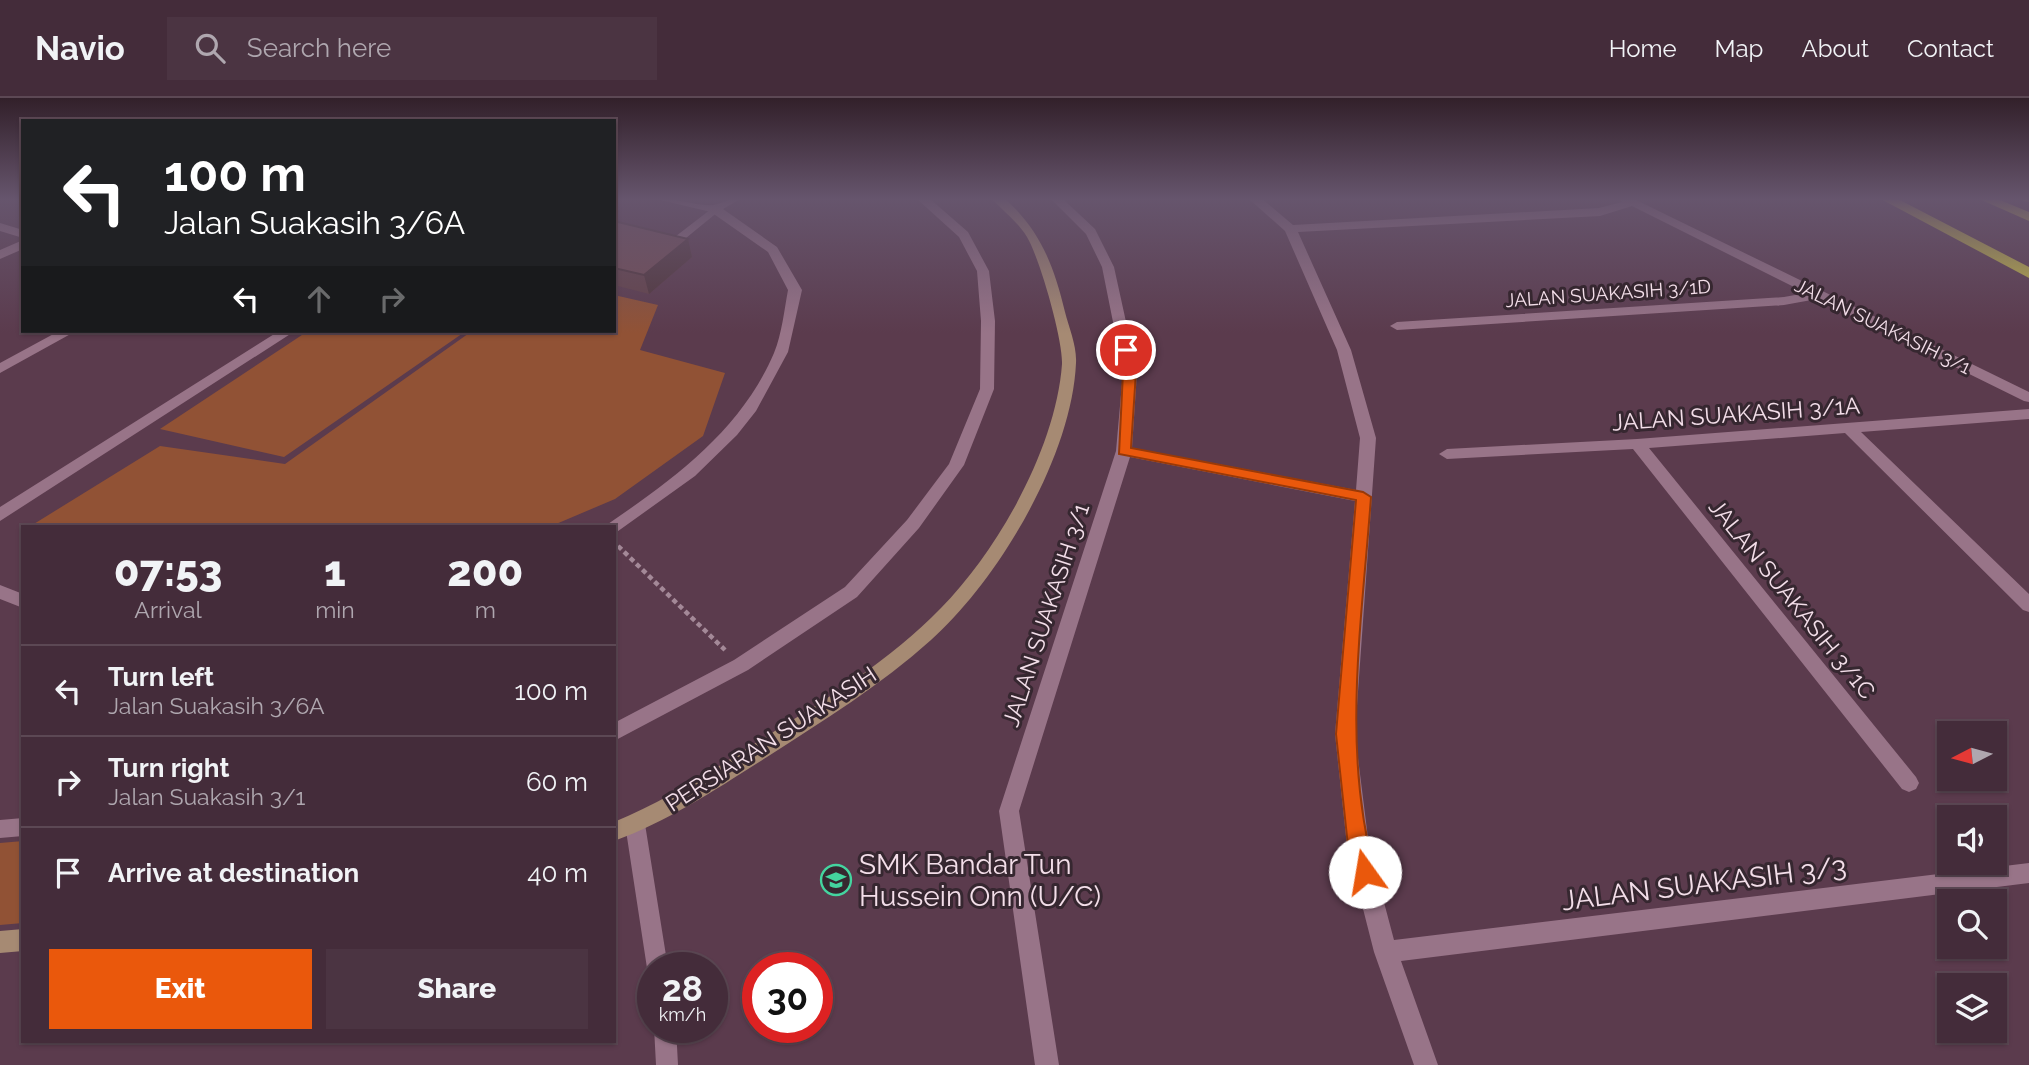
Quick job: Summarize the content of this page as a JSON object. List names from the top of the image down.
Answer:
{
  "streets": {
    "street": [
      "JALAN SUAKASIH 3/1D",
      "JALAN SUAKASIH 3/1",
      "JALAN SUAKASIH 3/1A",
      "JALAN SUAKASIH 3/1C",
      "PERSIARAN SUAKASIH",
      "JALAN SUAKASIH 3/3"
    ]
  },
  "crossings": [
    ["JALAN SUAKASIH 3/1D", "JALAN SUAKASIH 3/1"],
    ["JALAN SUAKASIH 3/1A", "JALAN SUAKASIH 3/1C"]
  ],
  "places": {
    "school or university": ["SMK Bandar Tun Hussein Onn (U/C)"]
  },
  "north": "left",
  "page": {
    "header": "Navio",
    "search": "Search here",
    "nav": [
      "Home",
      "Map",
      "About",
      "Contact"
    ],
    "turn": ["100 m", "Jalan Suakasih 3/6A"],
    "eta": [
      "07:53",
      "Arrival",
      "1",
      "min",
      "200",
      "m"
    ],
    "list": [
      {
        "name": "Turn left",
        "note": "Jalan Suakasih 3/6A",
        "value": "100 m"
      },
      {
        "name": "Turn right",
        "note": "Jalan Suakasih 3/1",
        "value": "60 m"
      },
      {
        "name": "Arrive at destination",
        "value": "40 m"
      }
    ],
    "buttons": ["Exit", "Share"],
    "speed": "28 km/h",
    "limit": "30"
  }
}
